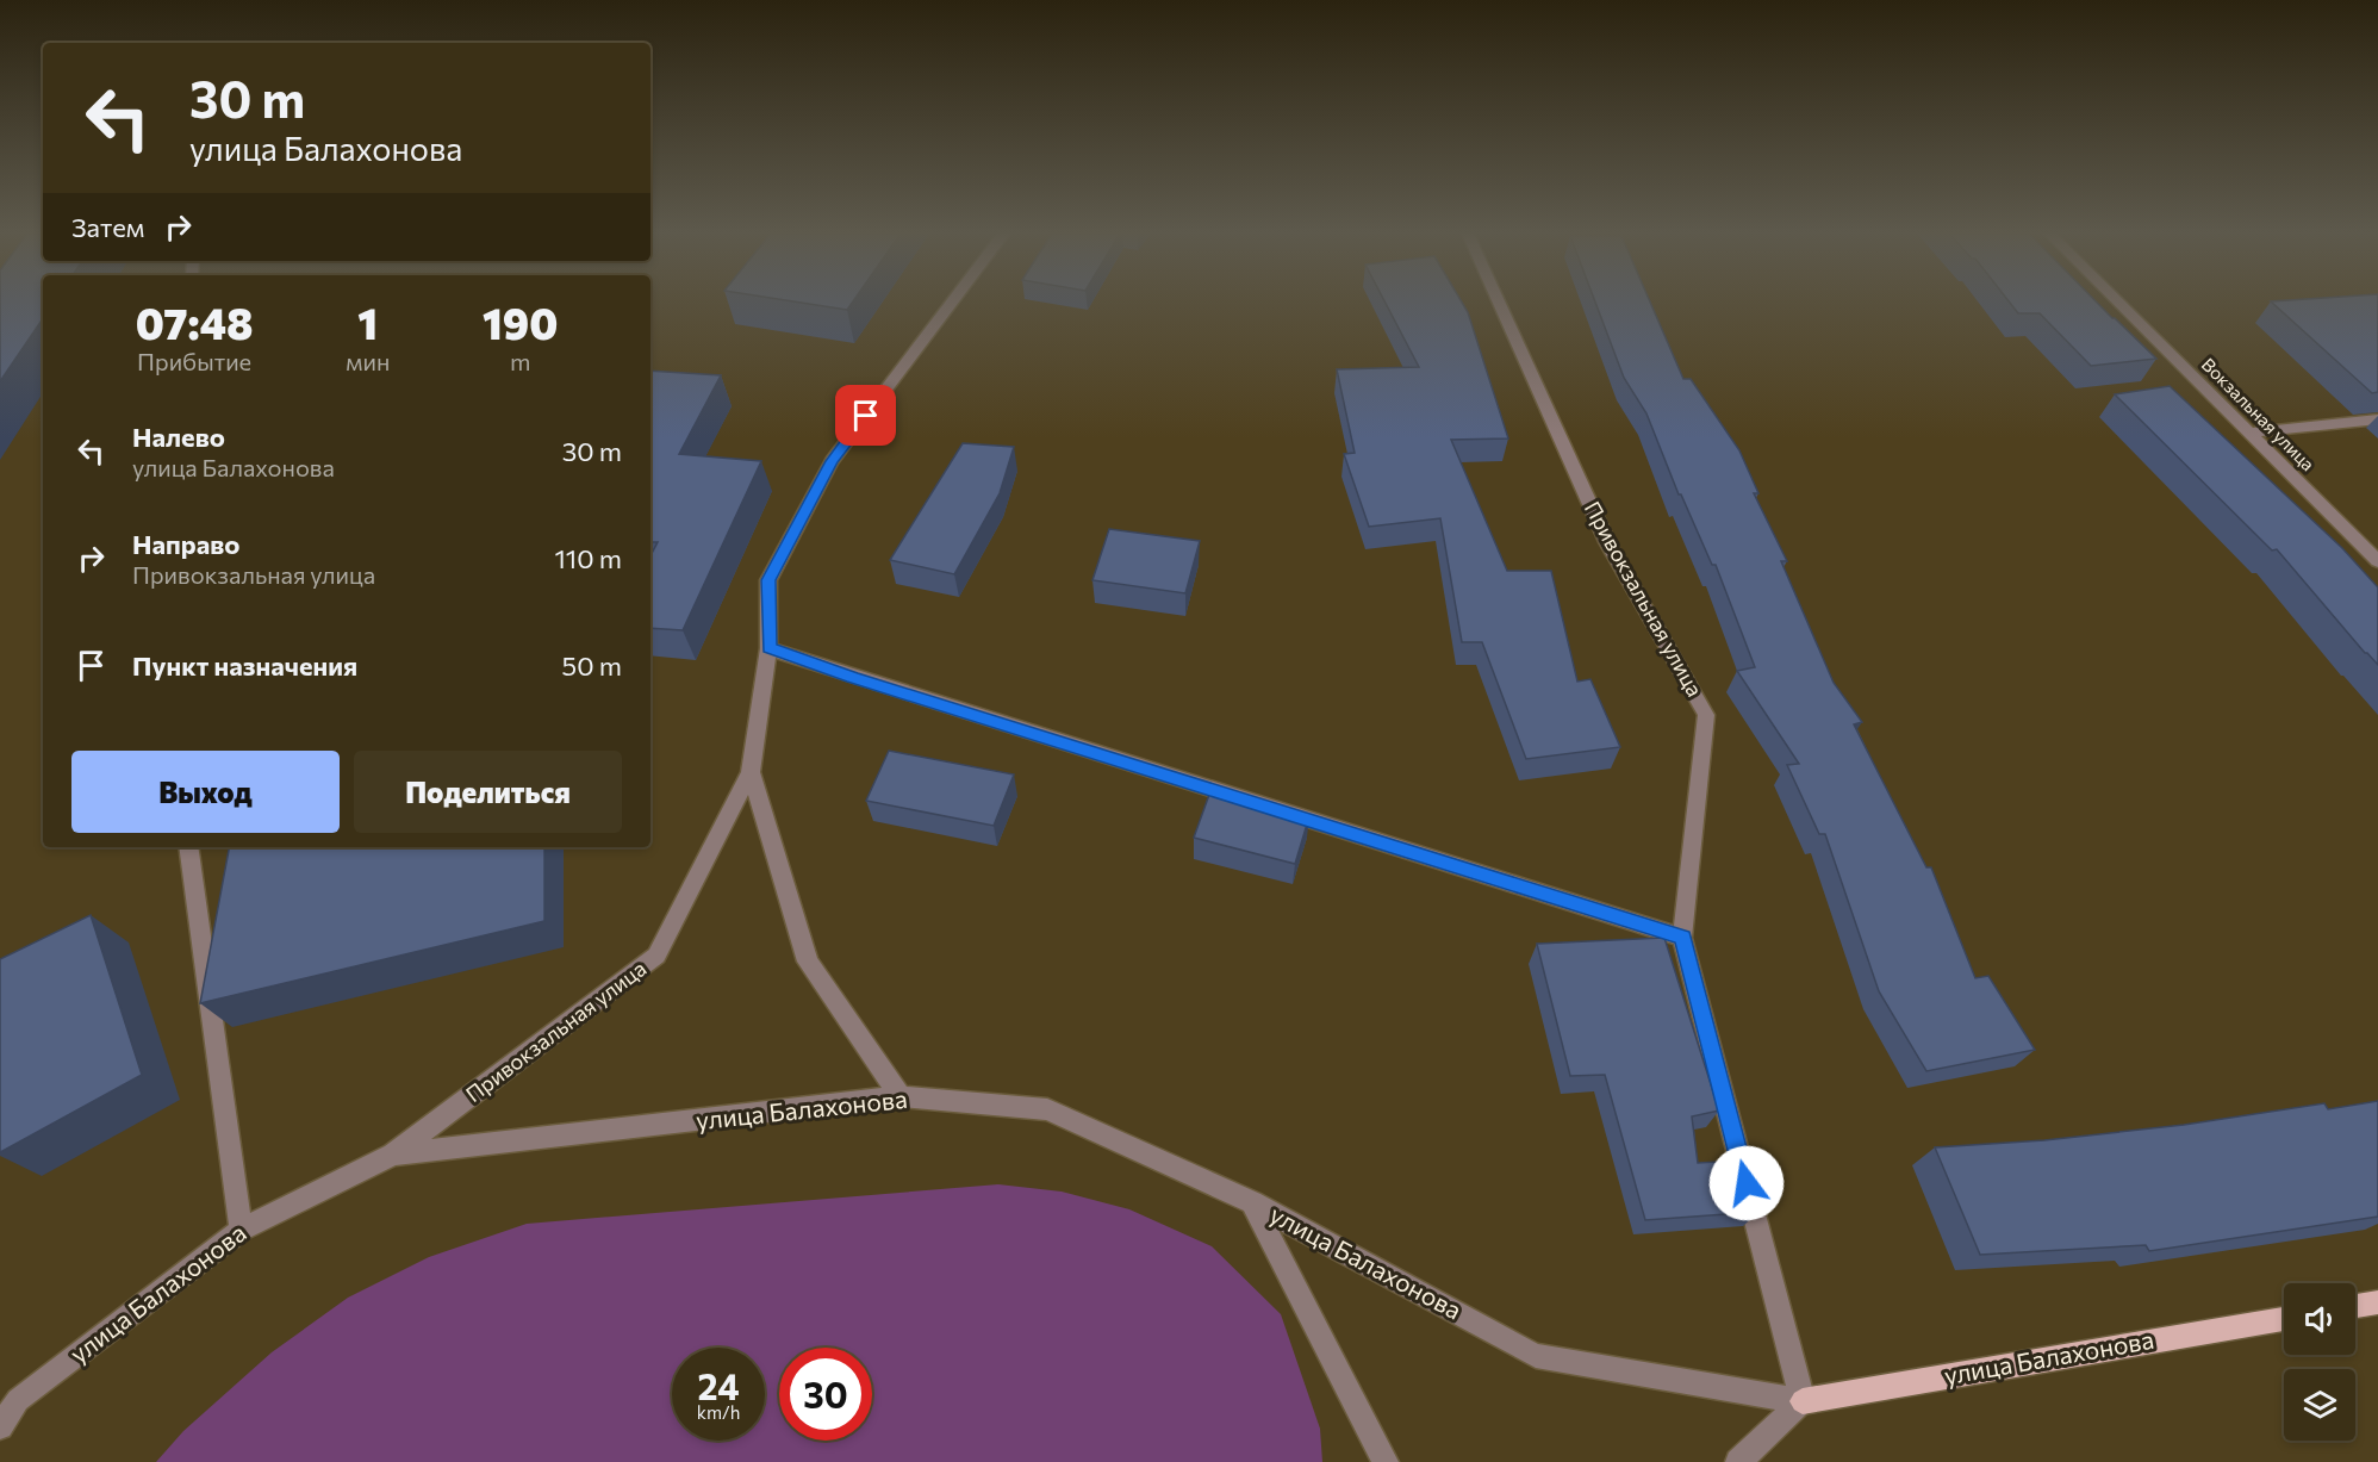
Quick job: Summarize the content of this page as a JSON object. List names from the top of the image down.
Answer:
{
  "streets": {
    "main road": ["улица Балахонова"],
    "street": ["Вокзальная улица", "Привокзальная улица"]
  },
  "crossings": [
    ["Привокзальная улица", "улица Балахонова"]
  ],
  "page": {
    "turn": ["30 m", "улица Балахонова"],
    "then": "Затем",
    "eta": [
      "07:48",
      "Прибытие",
      "1",
      "мин",
      "190",
      "m"
    ],
    "list": [
      {
        "name": "Налево",
        "note": "улица Балахонова",
        "value": "30 m"
      },
      {
        "name": "Направо",
        "note": "Привокзальная улица",
        "value": "110 m"
      },
      {
        "name": "Пункт назначения",
        "value": "50 m"
      }
    ],
    "buttons": ["Выход", "Поделиться"],
    "speed": "24 km/h",
    "limit": "30"
  }
}
